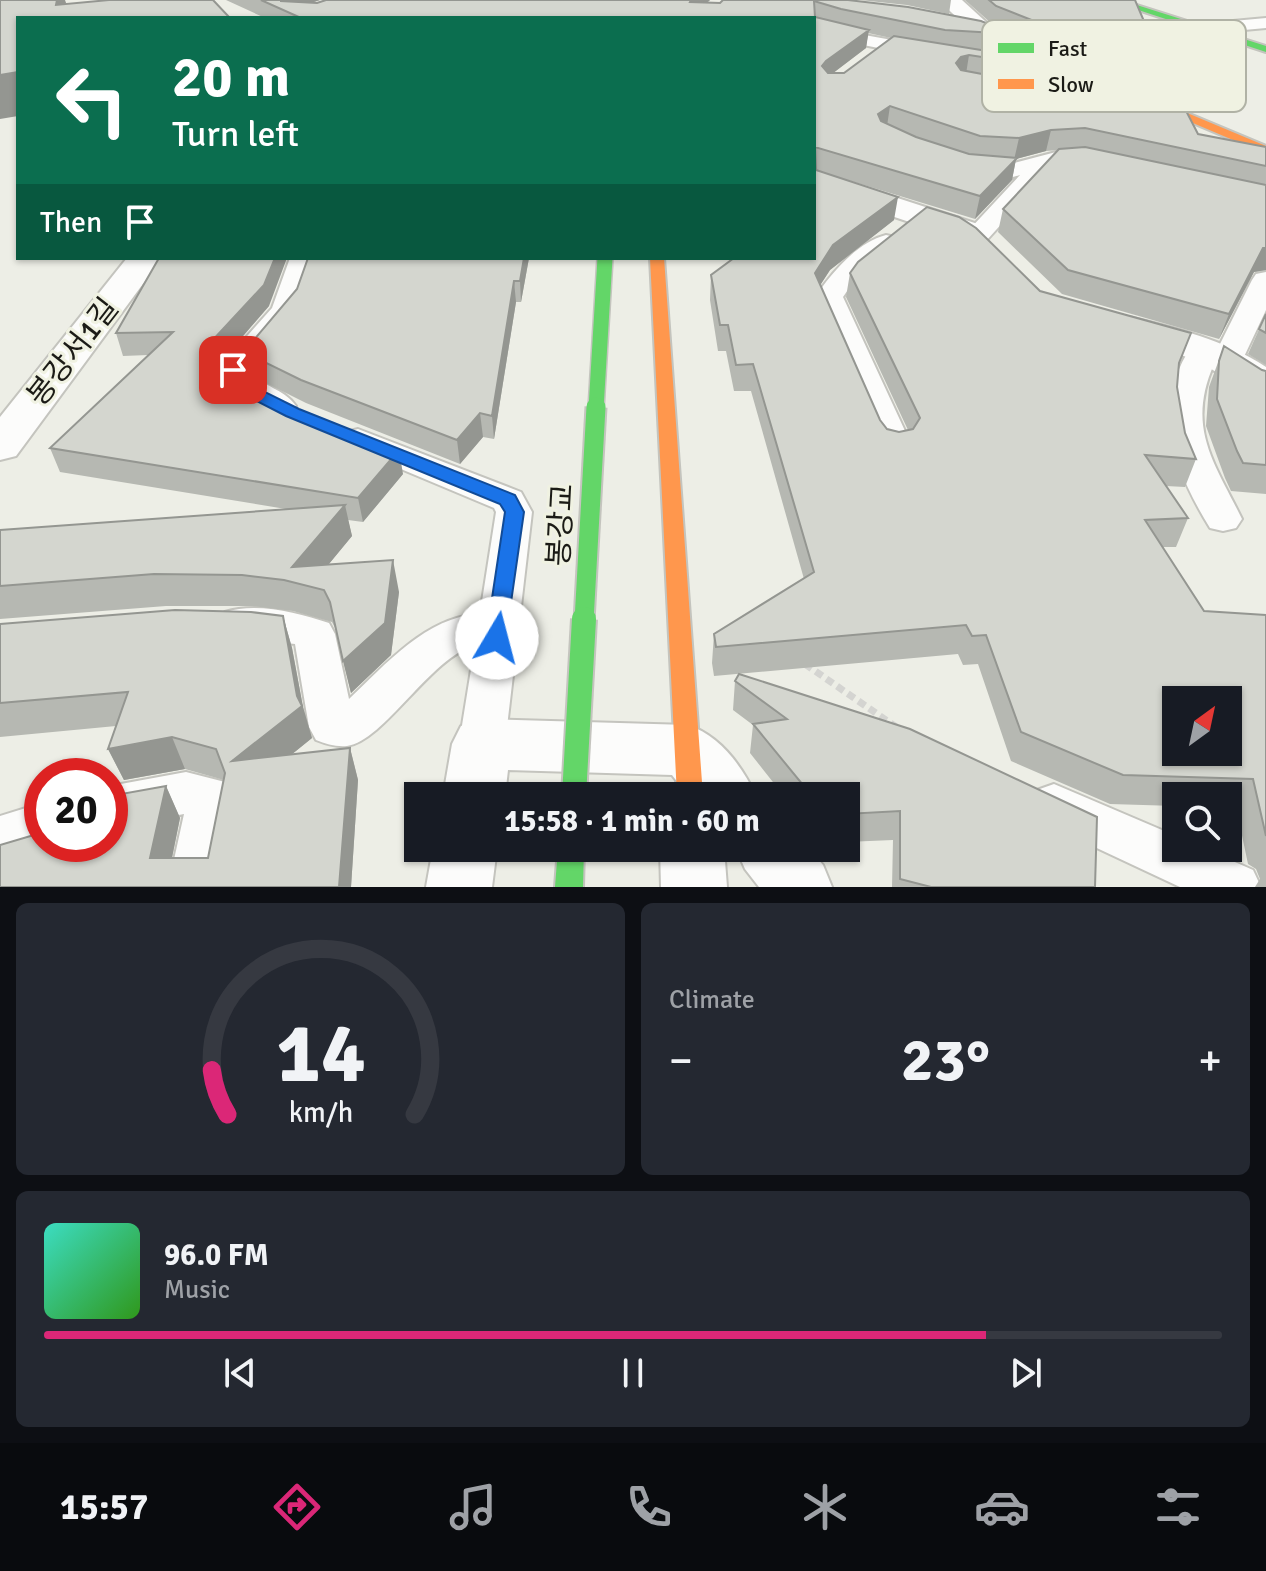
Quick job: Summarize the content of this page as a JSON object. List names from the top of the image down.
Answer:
{
  "streets": {
    "street": ["봉강서1길", "봉강교"]
  },
  "legend": ["Fast", "Slow"],
  "north": "top right",
  "page": {
    "turn": ["20 m", "Turn left"],
    "then": "Then",
    "limit": "20",
    "trip": "15:58 · 1 min · 60 m",
    "tile": "Climate",
    "heat": ["−", "23°", "+"],
    "song": ["96.0 FM", "Music"],
    "tabs": "15:57",
    "gauge": ["14", "km/h"]
  }
}
